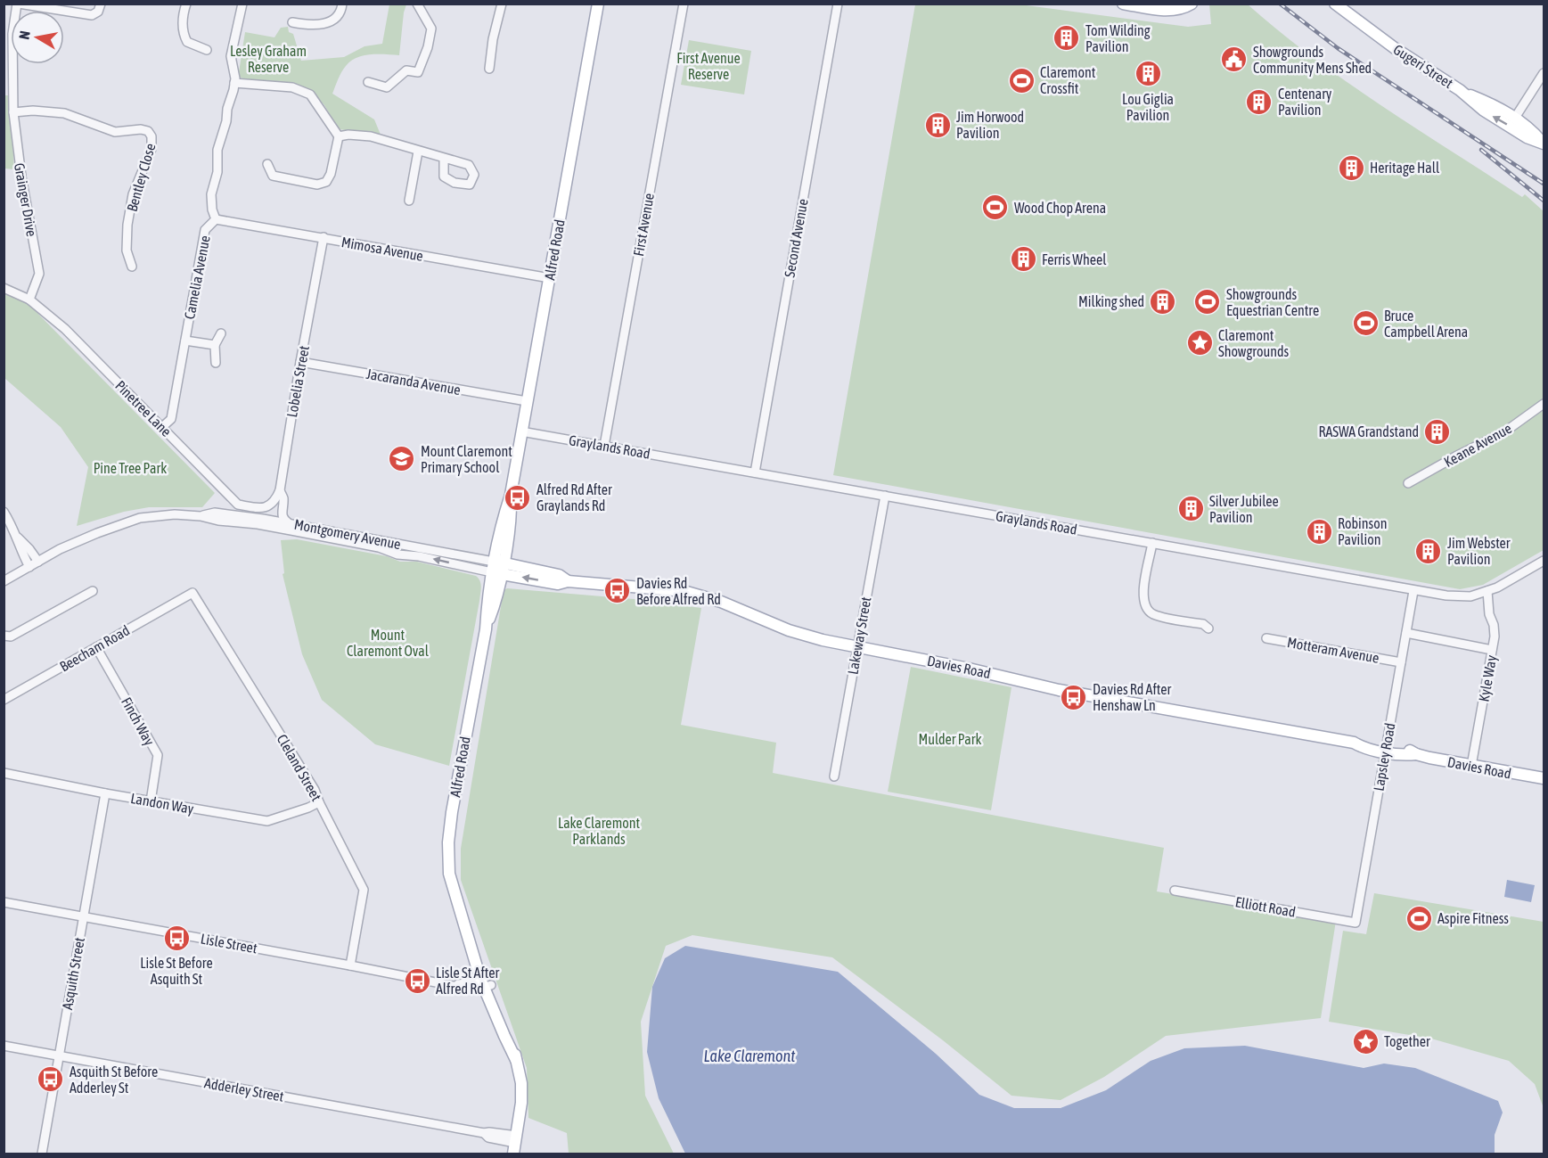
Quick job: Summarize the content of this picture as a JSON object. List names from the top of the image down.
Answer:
{
  "streets": {
    "main road": ["Gugeri Street", "Alfred Road", "Davies Road"],
    "street": [
      "Bentley Close",
      "Grainger Drive",
      "First Avenue",
      "Second Avenue",
      "Mimosa Avenue",
      "Camelia Avenue",
      "Lobelia Street",
      "Jacaranda Avenue",
      "Pinetree Lane",
      "Keane Avenue",
      "Graylands Road",
      "Montgomery Avenue",
      "Lakeway Street",
      "Beecham Road",
      "Motteram Avenue",
      "Kyle Way",
      "Finch Way",
      "Lapsley Road",
      "Cleland Street",
      "Landon Way",
      "Elliott Road",
      "Lisle Street",
      "Asquith Street",
      "Adderley Street"
    ]
  },
  "crossings": [
    ["Bentley Close", "Grainger Drive"],
    ["Grainger Drive", "Pinetree Lane"],
    ["First Avenue", "Graylands Road"],
    ["Second Avenue", "Graylands Road"],
    ["Mimosa Avenue", "Alfred Road"],
    ["Mimosa Avenue", "Camelia Avenue"],
    ["Mimosa Avenue", "Lobelia Street"],
    ["Alfred Road", "Jacaranda Avenue"],
    ["Alfred Road", "Graylands Road"],
    ["Alfred Road", "Montgomery Avenue"],
    ["Alfred Road", "Davies Road"],
    ["Alfred Road", "Lisle Street"],
    ["Alfred Road", "Adderley Street"],
    ["Camelia Avenue", "Pinetree Lane"],
    ["Lobelia Street", "Jacaranda Avenue"],
    ["Lobelia Street", "Pinetree Lane"],
    ["Lobelia Street", "Montgomery Avenue"],
    ["Graylands Road", "Lakeway Street"],
    ["Graylands Road", "Kyle Way"],
    ["Graylands Road", "Lapsley Road"],
    ["Montgomery Avenue", "Davies Road"],
    ["Lakeway Street", "Davies Road"],
    ["Beecham Road", "Finch Way"],
    ["Beecham Road", "Cleland Street"],
    ["Motteram Avenue", "Lapsley Road"],
    ["Davies Road", "Kyle Way"],
    ["Davies Road", "Lapsley Road"],
    ["Finch Way", "Landon Way"],
    ["Lapsley Road", "Elliott Road"],
    ["Cleland Street", "Landon Way"],
    ["Cleland Street", "Lisle Street"],
    ["Landon Way", "Asquith Street"],
    ["Lisle Street", "Asquith Street"],
    ["Asquith Street", "Adderley Street"]
  ],
  "water": ["Lake Claremont"],
  "parks": [
    "Lesley Graham Reserve",
    "First Avenue Reserve",
    "Pine Tree Park",
    "Mount Claremont Oval",
    "Mulder Park",
    "Lake Claremont Parklands"
  ],
  "places": {
    "building": [
      "Tom Wilding Pavilion",
      "Lou Giglia Pavilion",
      "Centenary Pavilion",
      "Jim Horwood Pavilion",
      "Heritage Hall",
      "Ferris Wheel",
      "Milking shed",
      "RASWA Grandstand",
      "Silver Jubilee Pavilion",
      "Robinson Pavilion",
      "Jim Webster Pavilion"
    ],
    "public building": ["Showgrounds Community Mens Shed"],
    "sports": [
      "Claremont Crossfit",
      "Wood Chop Arena",
      "Showgrounds Equestrian Centre",
      "Bruce Campbell Arena",
      "Aspire Fitness"
    ],
    "place": ["Claremont Showgrounds", "Together"],
    "school or university": ["Mount Claremont Primary School"],
    "bus stop": [
      "Alfred Rd After Graylands Rd",
      "Davies Rd Before Alfred Rd",
      "Davies Rd After Henshaw Ln",
      "Lisle St Before Asquith St",
      "Lisle St After Alfred Rd",
      "Asquith St Before Adderley St"
    ]
  },
  "north": "left"
}
